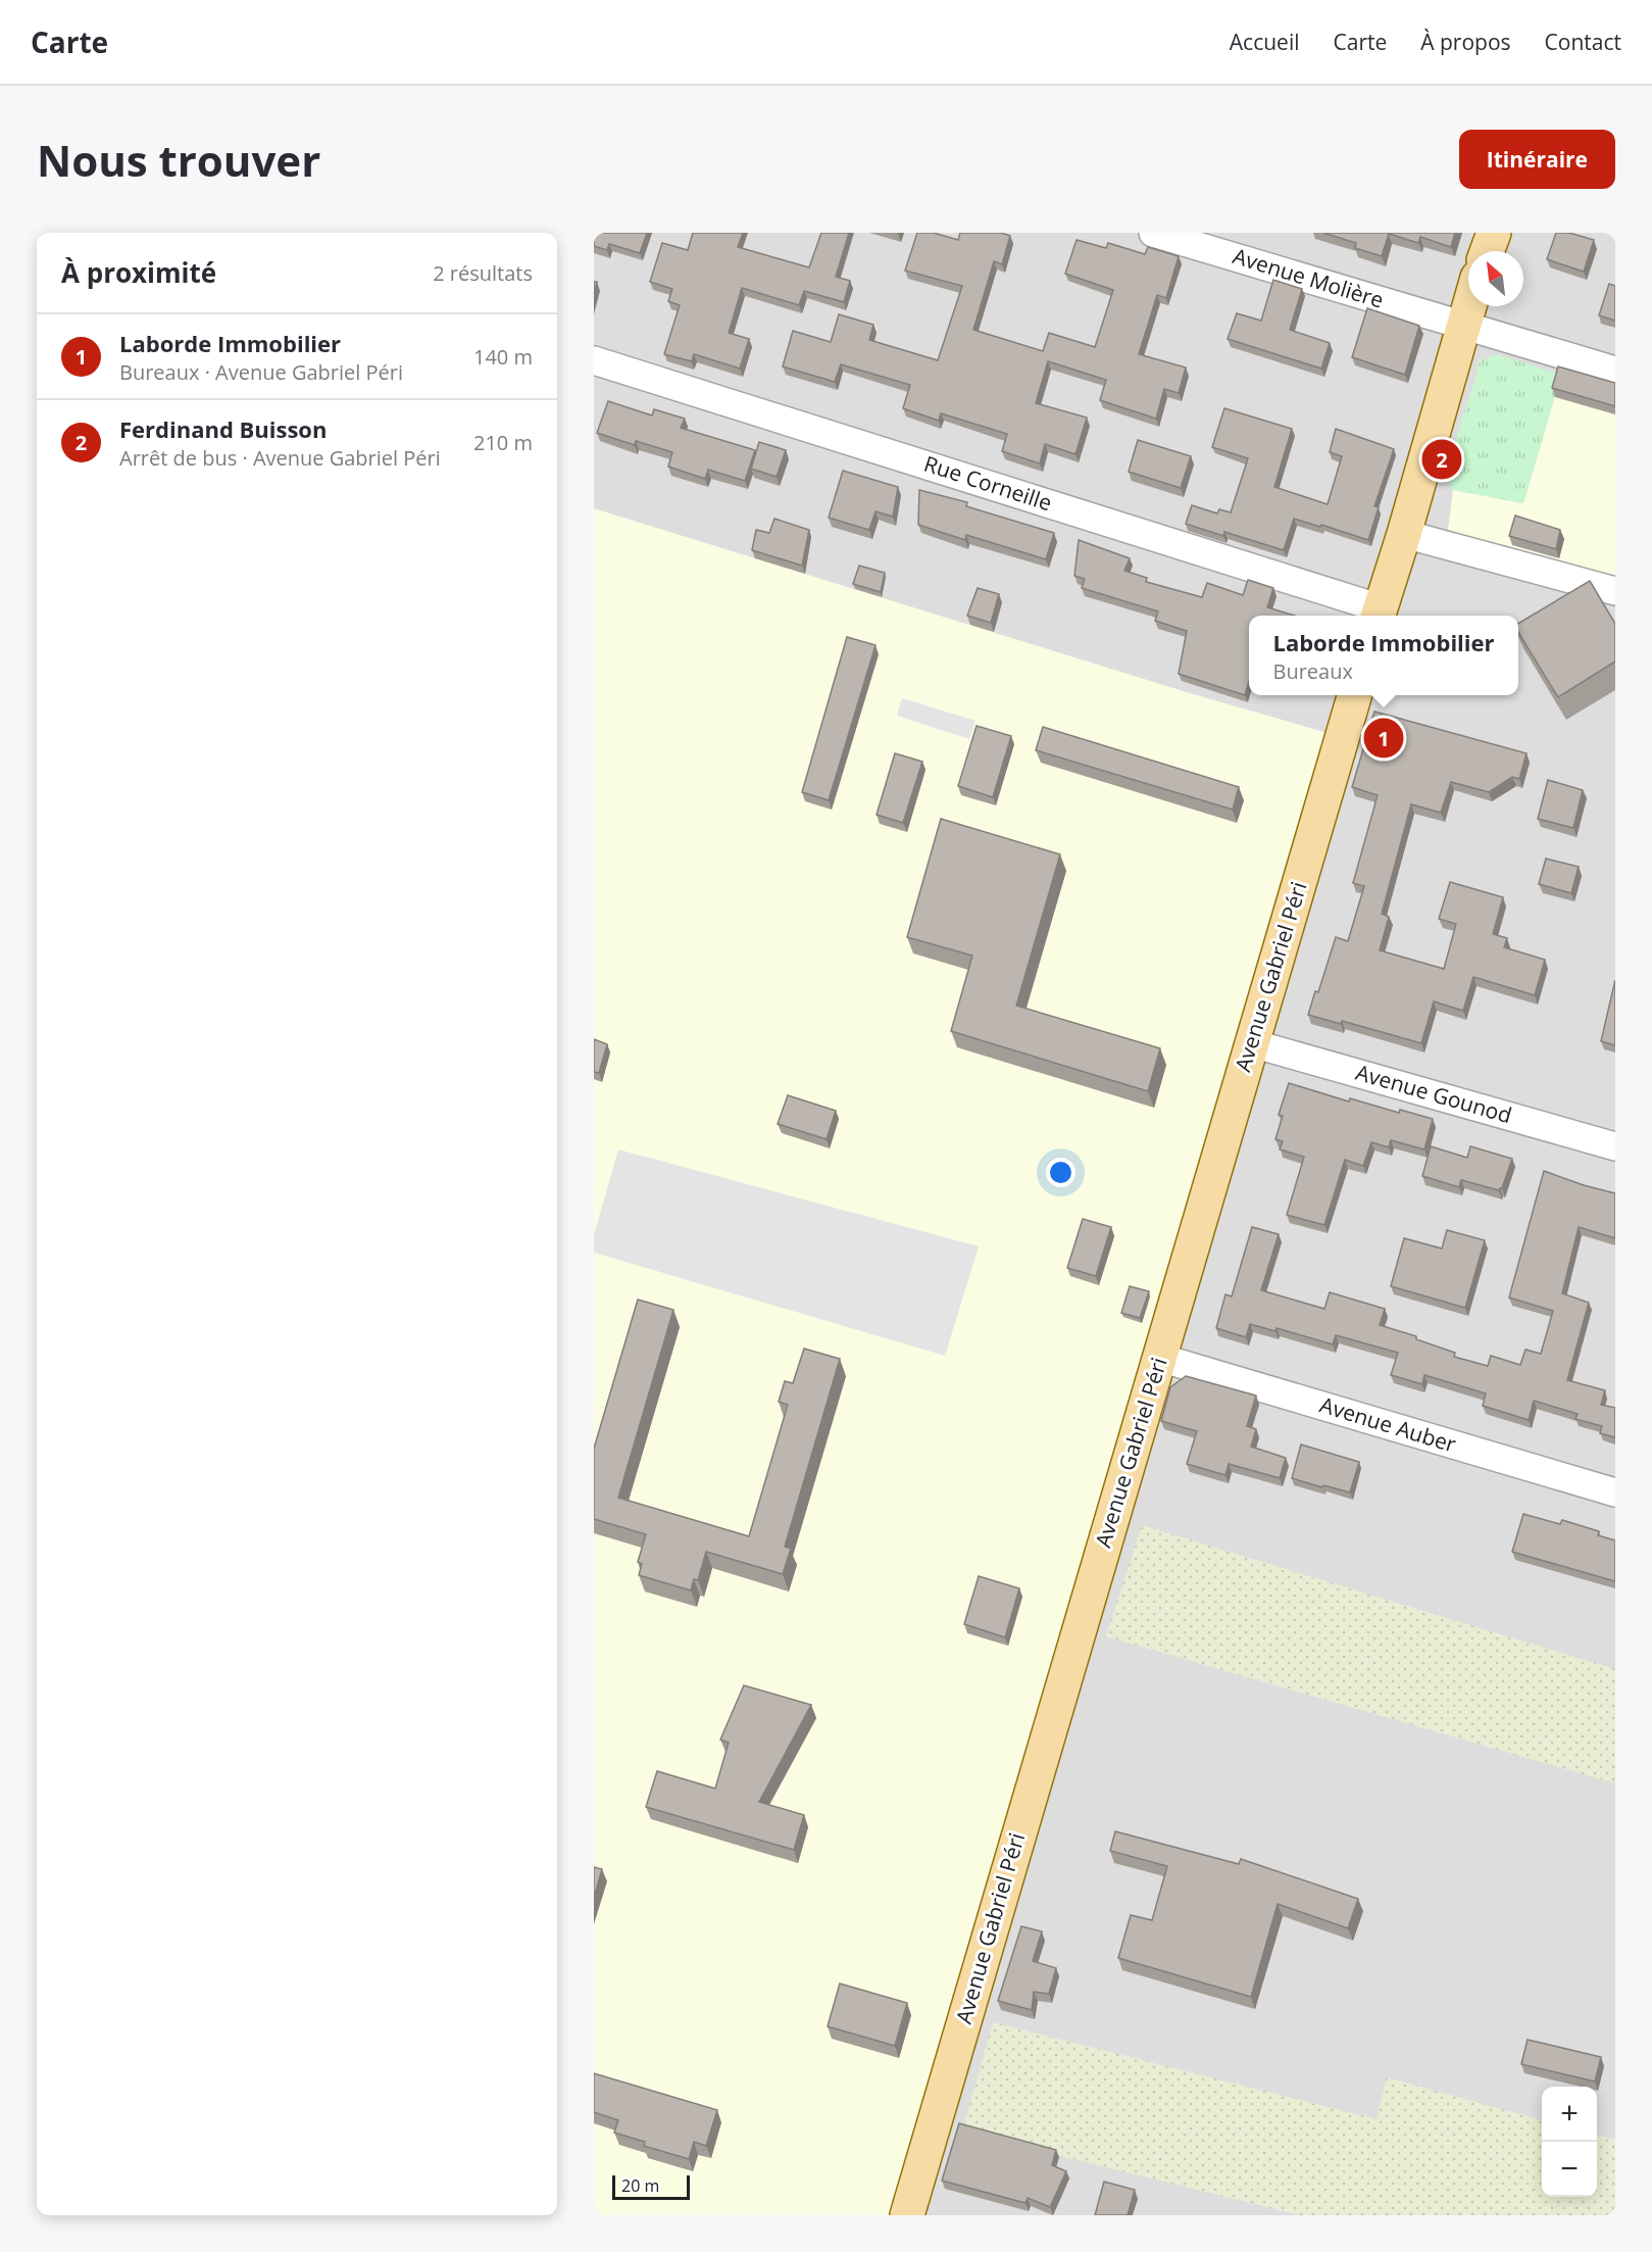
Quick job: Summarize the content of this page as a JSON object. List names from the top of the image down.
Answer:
{
  "streets": {
    "main road": ["Avenue Gabriel Péri"],
    "street": [
      "Avenue Molière",
      "Rue Corneille",
      "Avenue Gounod",
      "Avenue Auber"
    ]
  },
  "crossings": [
    ["Avenue Gabriel Péri", "Avenue Gounod"],
    ["Avenue Gabriel Péri", "Avenue Auber"]
  ],
  "scale_bar": "20 m",
  "north": "top left",
  "page": {
    "header": "Carte",
    "nav": [
      "Accueil",
      "Carte",
      "À propos",
      "Contact"
    ],
    "buttons": "Itinéraire",
    "title": "Nous trouver",
    "heading": ["À proximité", "2 résultats"],
    "list": [
      {
        "mark": "1",
        "name": "Laborde Immobilier",
        "note": "Bureaux · Avenue Gabriel Péri",
        "value": "140 m"
      },
      {
        "mark": "2",
        "name": "Ferdinand Buisson",
        "note": "Arrêt de bus · Avenue Gabriel Péri",
        "value": "210 m"
      }
    ],
    "pins": ["2", "1"],
    "popup": ["Laborde Immobilier", "Bureaux"],
    "map_buttons": ["+", "−"],
    "scale": "20 m"
  }
}
